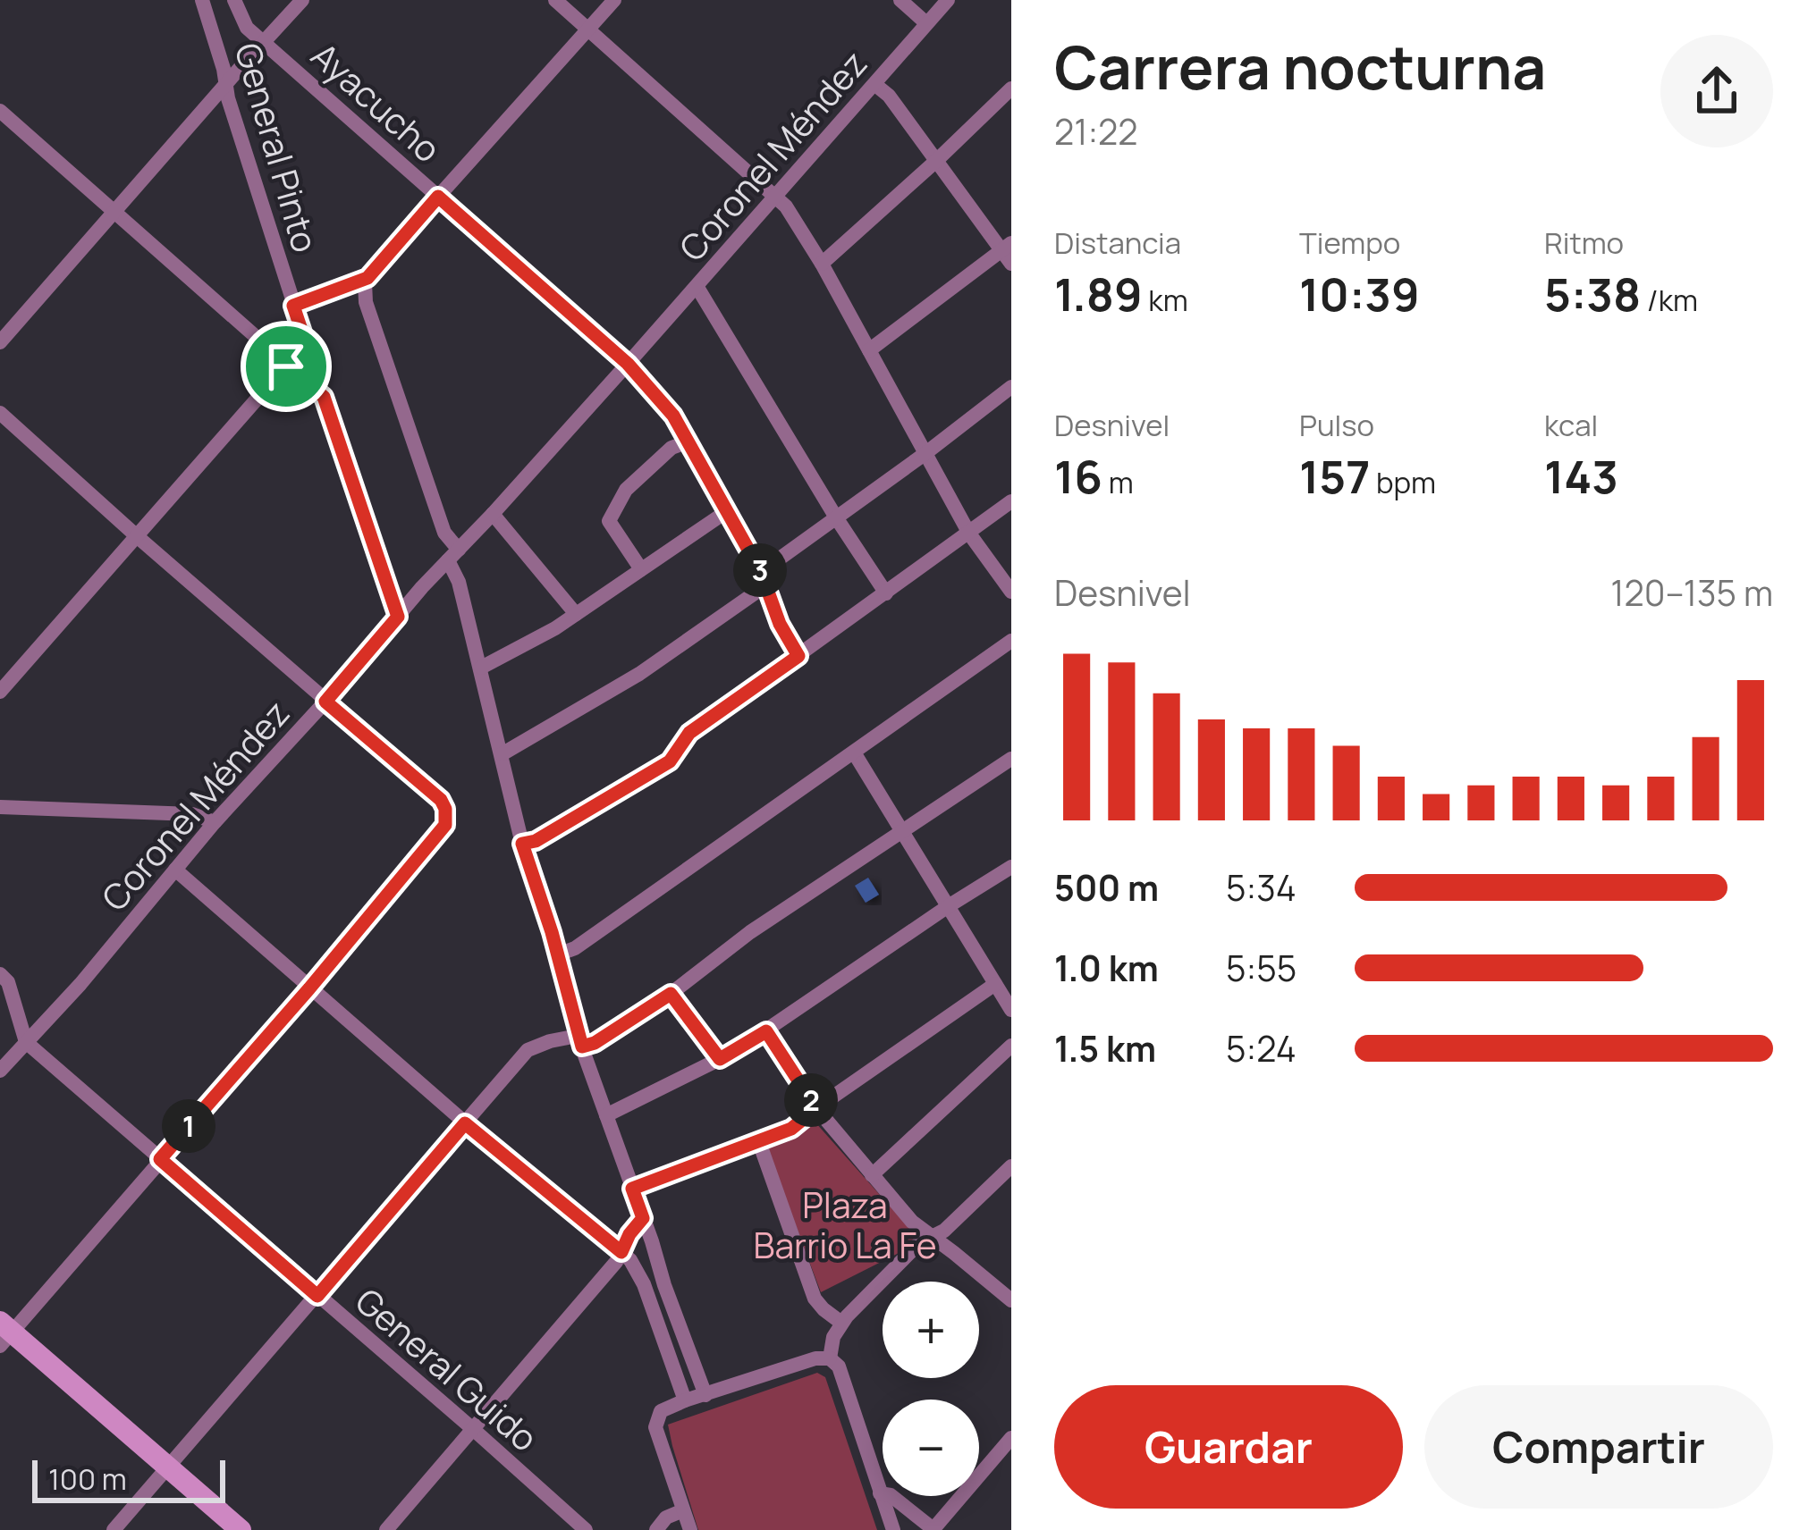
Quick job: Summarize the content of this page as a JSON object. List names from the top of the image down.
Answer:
{
  "streets": {
    "street": [
      "Ayacucho",
      "General Pinto",
      "Coronel Méndez",
      "General Guido"
    ]
  },
  "crossings": [
    ["Ayacucho", "Coronel Méndez"],
    ["General Pinto", "Coronel Méndez"],
    ["Coronel Méndez", "General Guido"]
  ],
  "parks": ["Plaza Barrio La Fe"],
  "scale_bar": "100 m",
  "page": {
    "heading": ["Carrera nocturna", "21:22"],
    "stats": [
      ["Distancia", "1.89 km"],
      ["Tiempo", "10:39"],
      ["Ritmo", "5:38 /km"],
      ["Desnivel", "16 m"],
      ["Pulso", "157 bpm"],
      ["kcal", "143"]
    ],
    "pins": ["3", "2", "1"],
    "chart": ["Desnivel", "120–135 m"],
    "list": [
      {
        "name": "500 m",
        "note": "5:34"
      },
      {
        "name": "1.0 km",
        "note": "5:55"
      },
      {
        "name": "1.5 km",
        "note": "5:24"
      }
    ],
    "map_buttons": ["+", "−"],
    "buttons": ["Guardar", "Compartir"],
    "scale": "100 m"
  }
}
